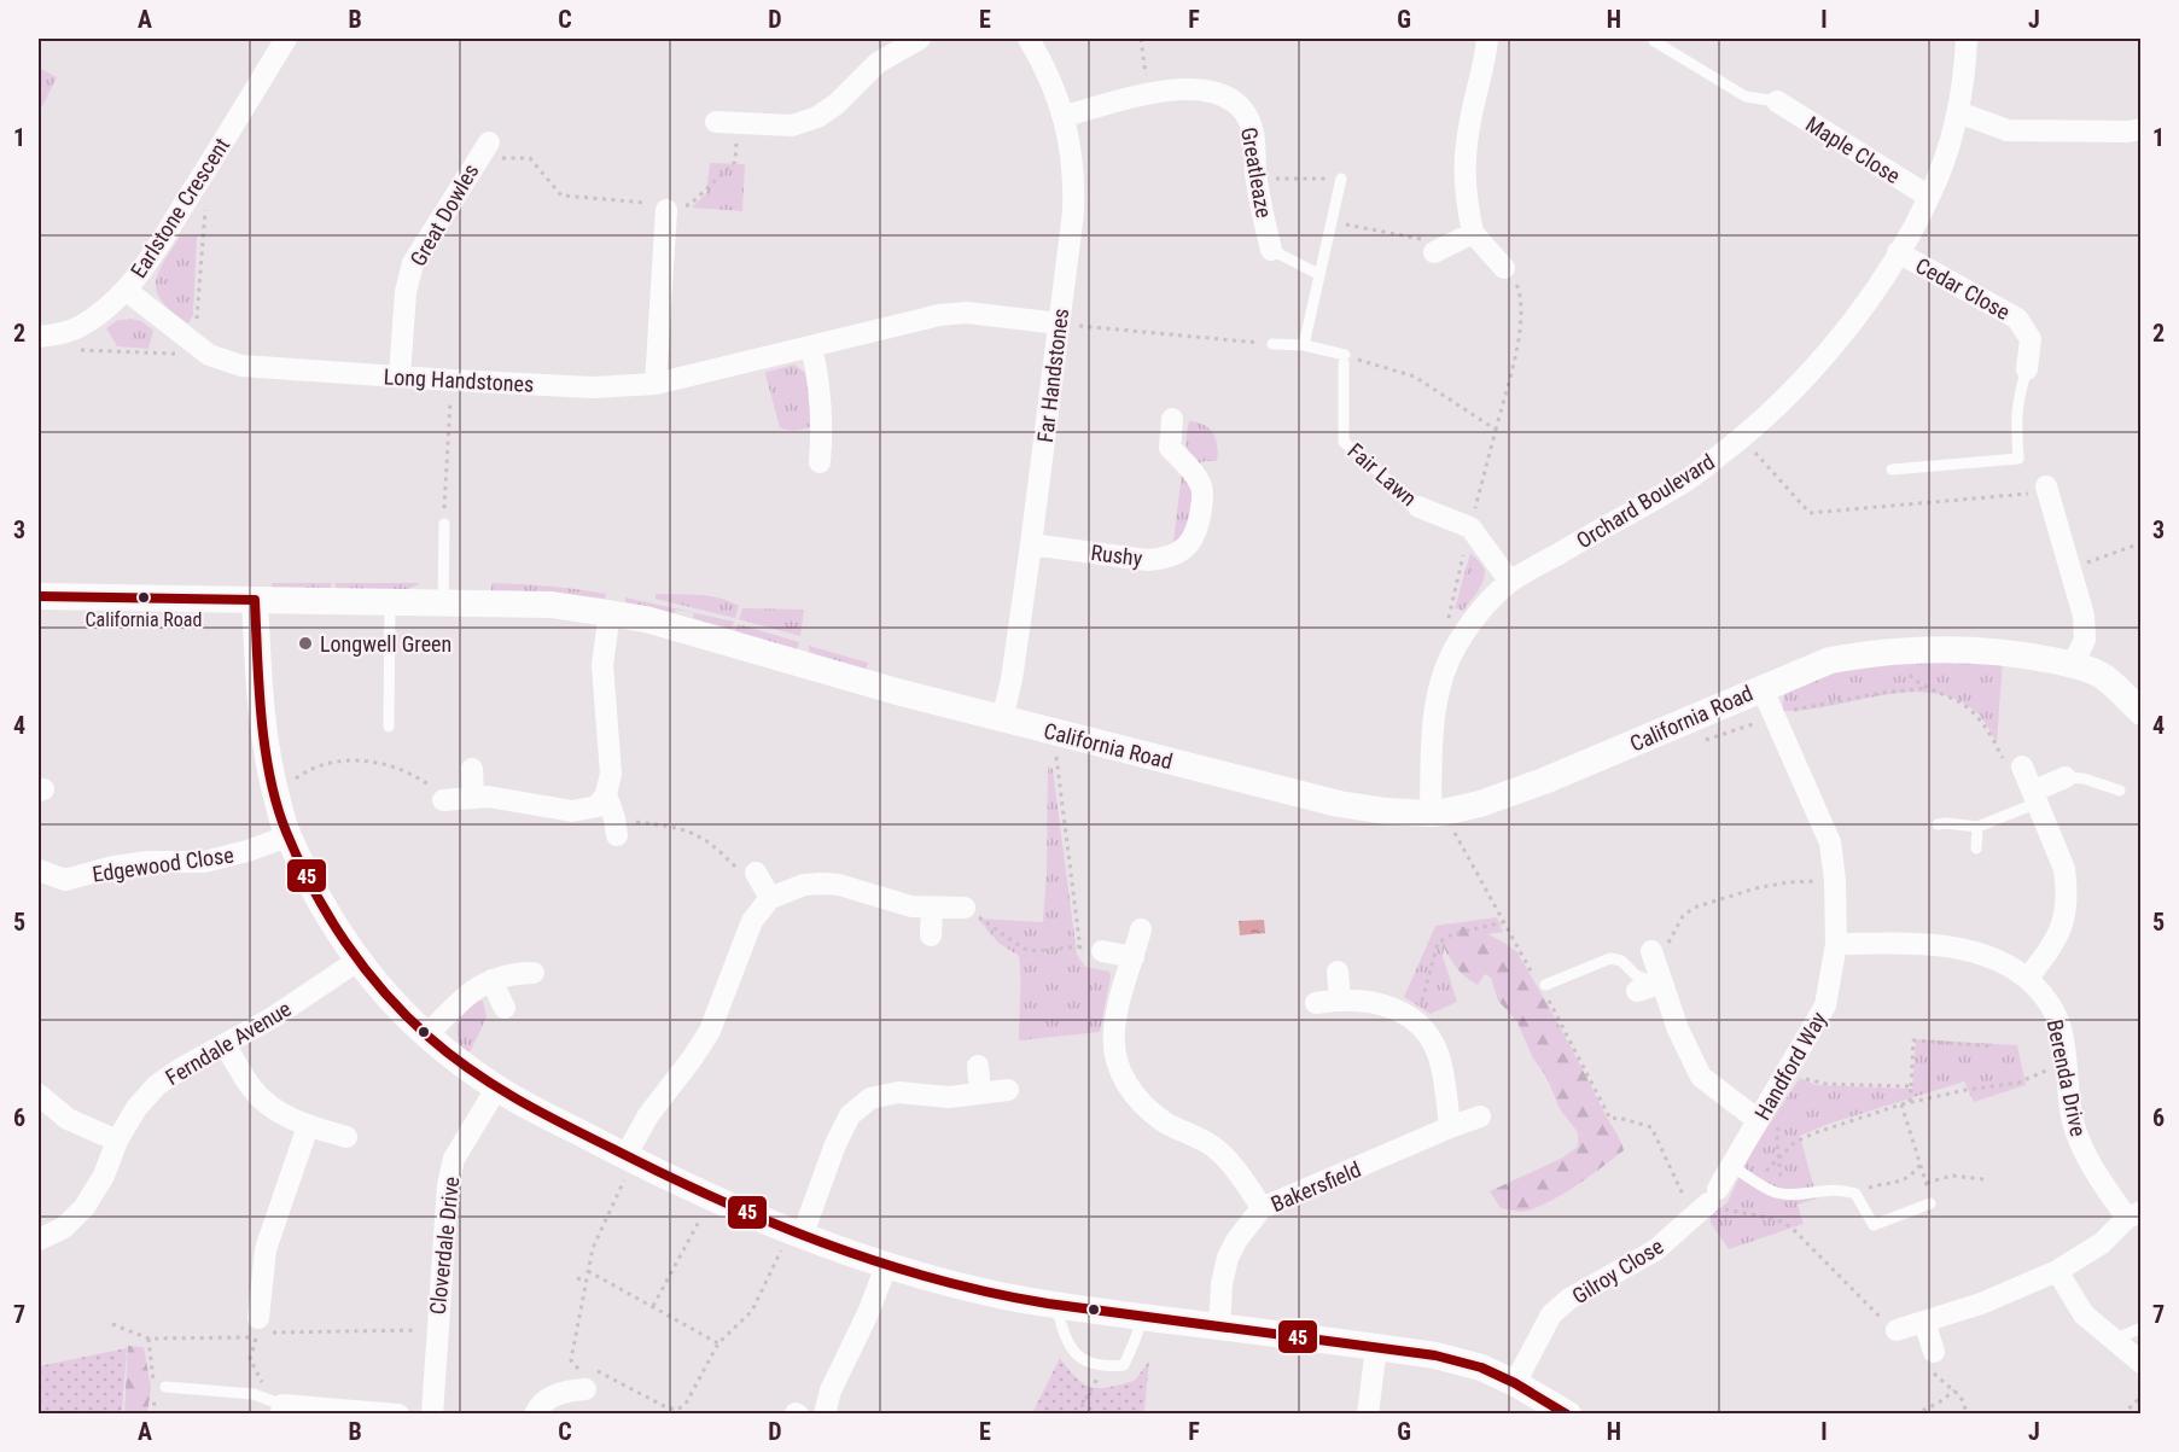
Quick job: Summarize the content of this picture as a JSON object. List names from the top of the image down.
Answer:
{
  "streets": {
    "street": [
      "Maple Close",
      "Greatleaze",
      "Earlstone Crescent",
      "Great Dowles",
      "Cedar Close",
      "Far Handstones",
      "Long Handstones",
      "Fair Lawn",
      "Orchard Boulevard",
      "Rushy",
      "California Road",
      "Edgewood Close",
      "Ferndale Avenue",
      "Handford Way",
      "Berenda Drive",
      "Bakersfield",
      "Cloverdale Drive",
      "Gilroy Close"
    ]
  },
  "crossings": [
    ["Maple Close", "Orchard Boulevard"],
    ["Greatleaze", "Far Handstones"],
    ["Earlstone Crescent", "Long Handstones"],
    ["Great Dowles", "Long Handstones"],
    ["Cedar Close", "Orchard Boulevard"],
    ["Far Handstones", "Long Handstones"],
    ["Far Handstones", "Rushy"],
    ["Far Handstones", "California Road"],
    ["Orchard Boulevard", "California Road"],
    ["California Road", "Handford Way"],
    ["Handford Way", "Berenda Drive"],
    ["Handford Way", "Gilroy Close"]
  ],
  "places": ["California Road", "Longwell Green"],
  "lines": ["transit line 45"],
  "grid": {
    "columns": [
      "A",
      "B",
      "C",
      "D",
      "E",
      "F",
      "G",
      "H",
      "I",
      "J"
    ],
    "rows": [
      "1",
      "2",
      "3",
      "4",
      "5",
      "6",
      "7"
    ]
  }
}
